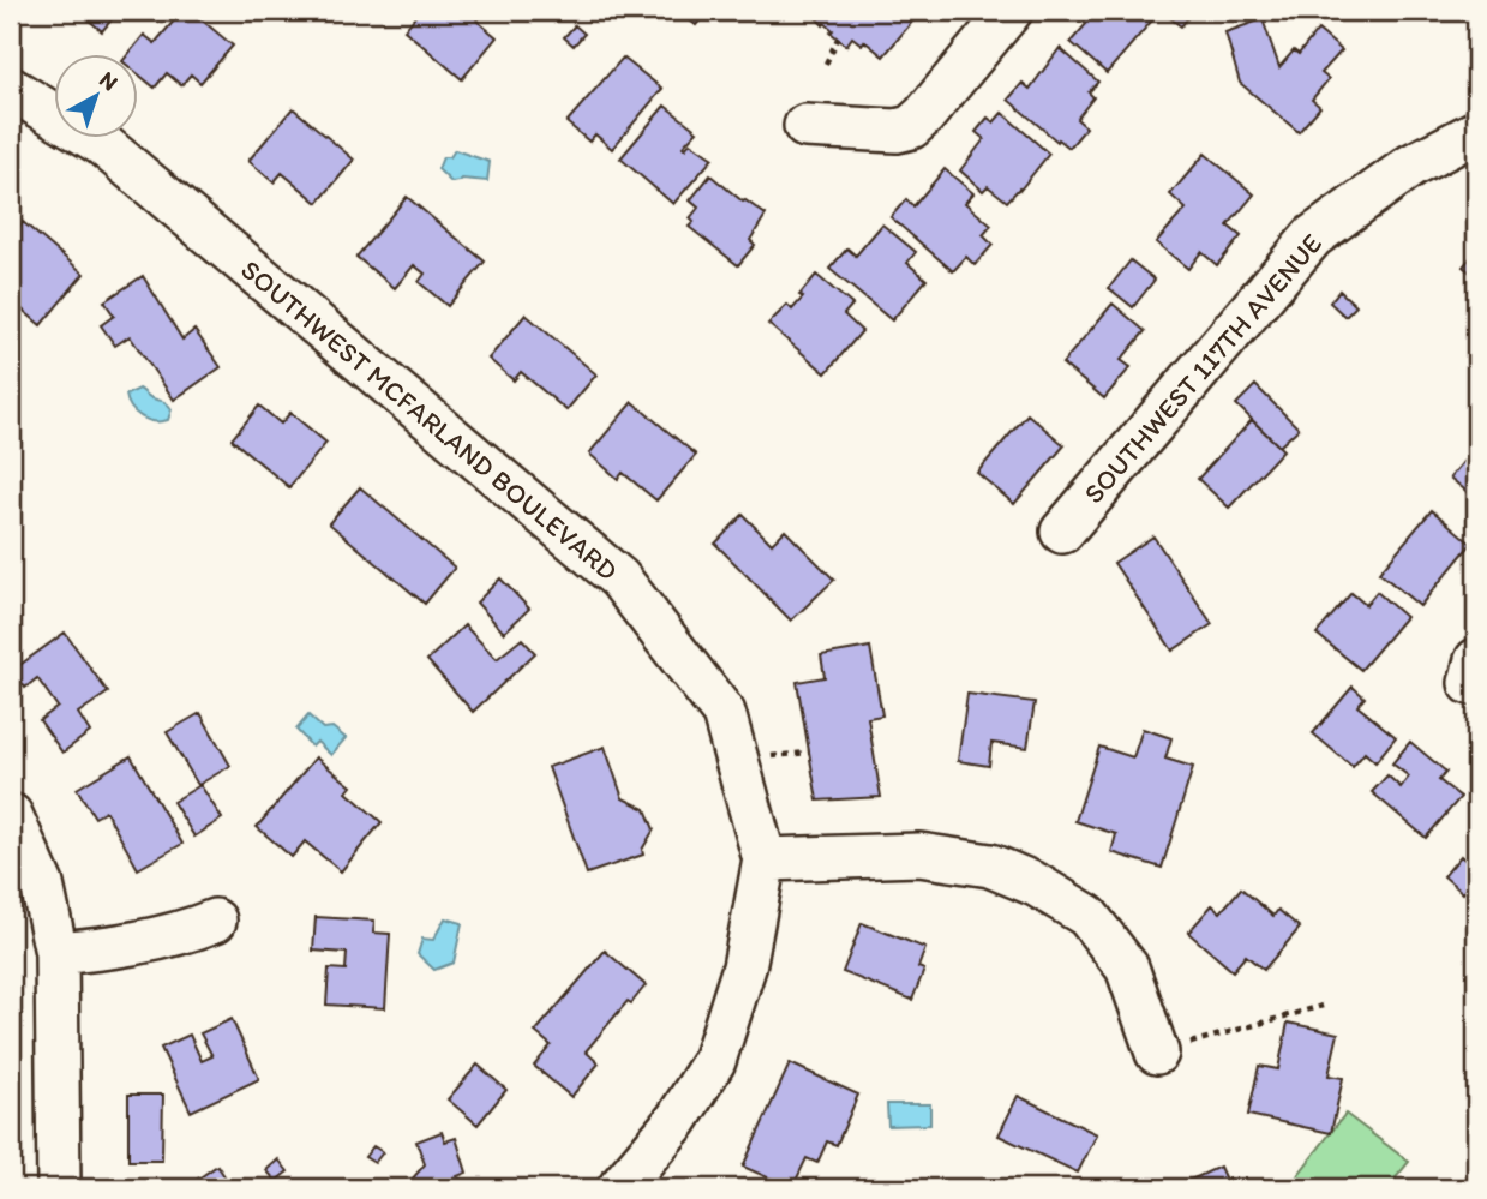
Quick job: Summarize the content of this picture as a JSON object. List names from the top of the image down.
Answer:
{
  "streets": {
    "street": ["SOUTHWEST 117TH AVENUE", "SOUTHWEST MCFARLAND BOULEVARD"]
  },
  "north": "top right"
}
